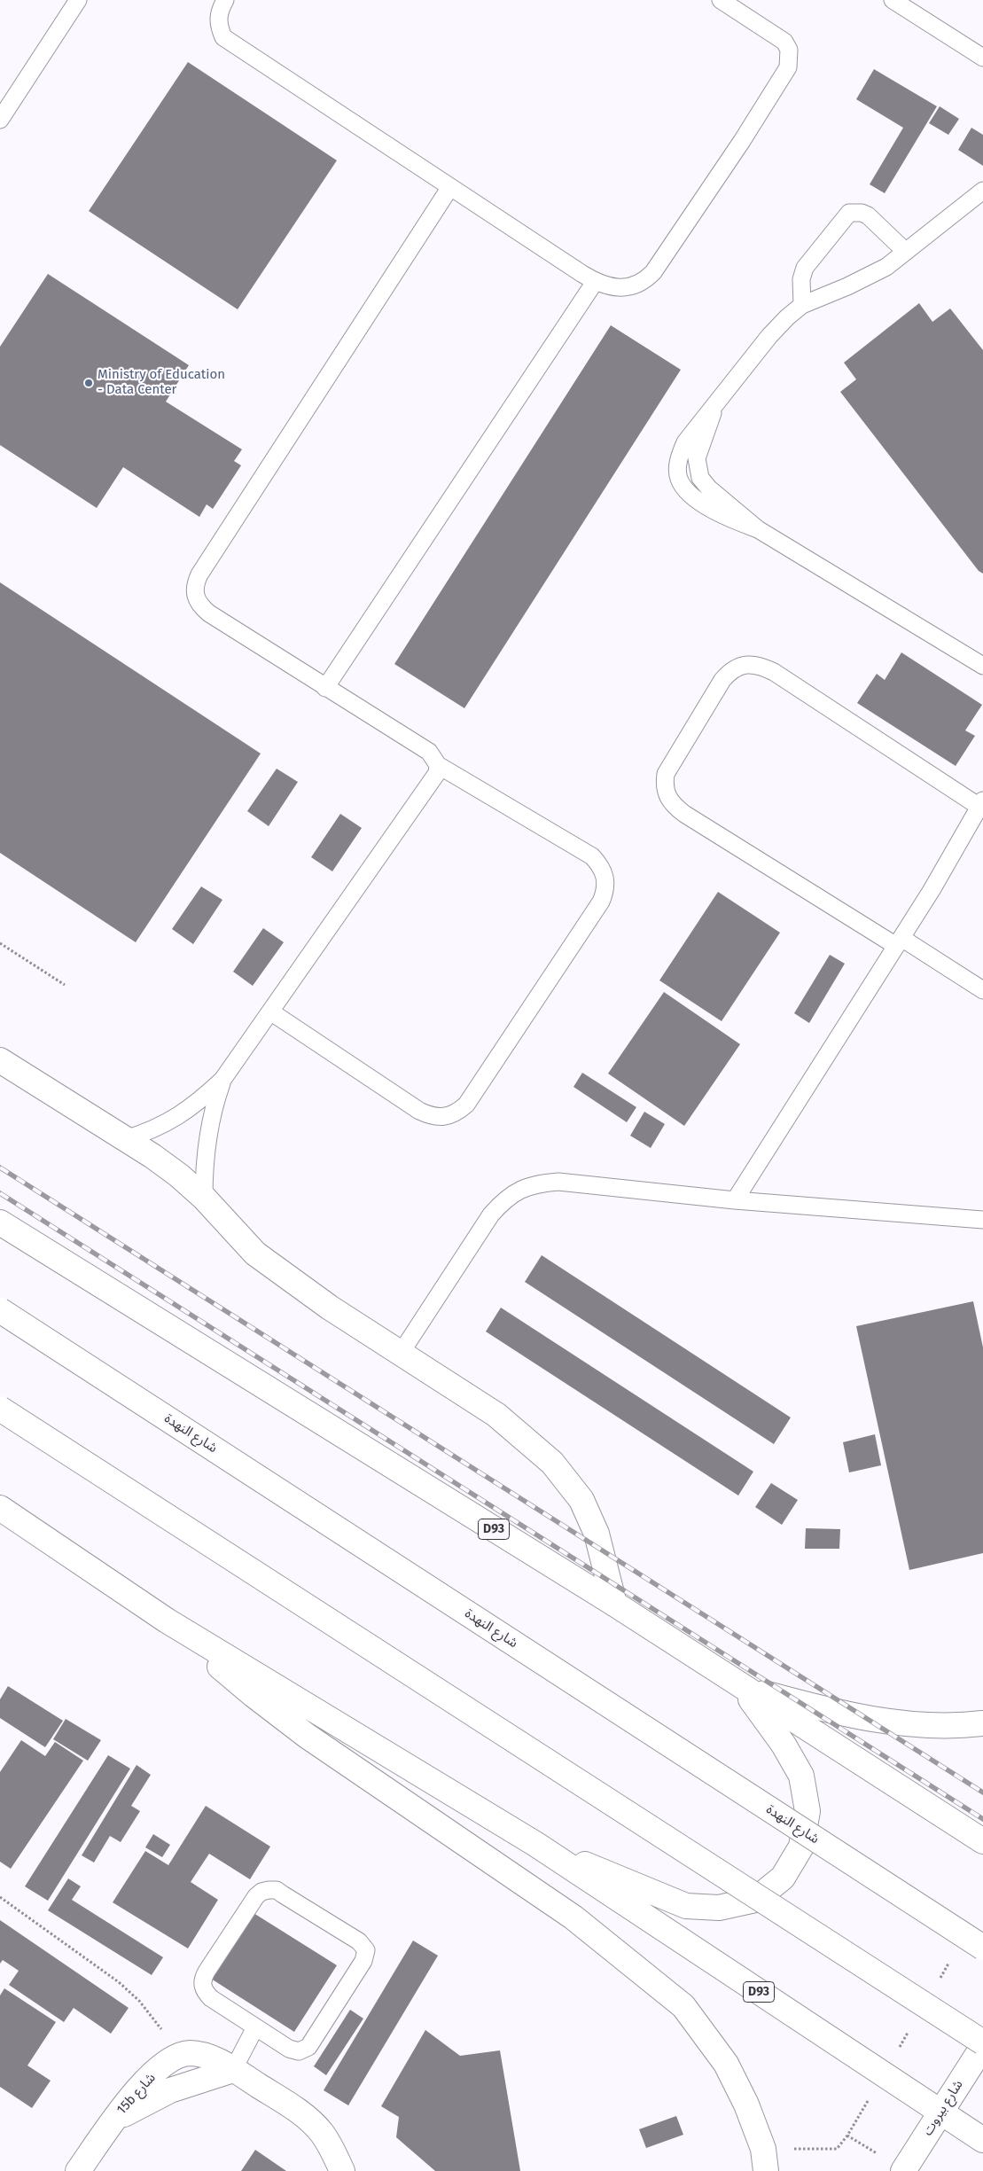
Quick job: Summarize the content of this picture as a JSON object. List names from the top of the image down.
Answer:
{
  "streets": {
    "main road": [
      "شارع النهدة",
      "D93",
      "15b شارع",
      "شارع بيروت"
    ]
  },
  "crossings": [
    ["D93", "شارع بيروت"]
  ],
  "places": ["Ministry of Education - Data Center"]
}
